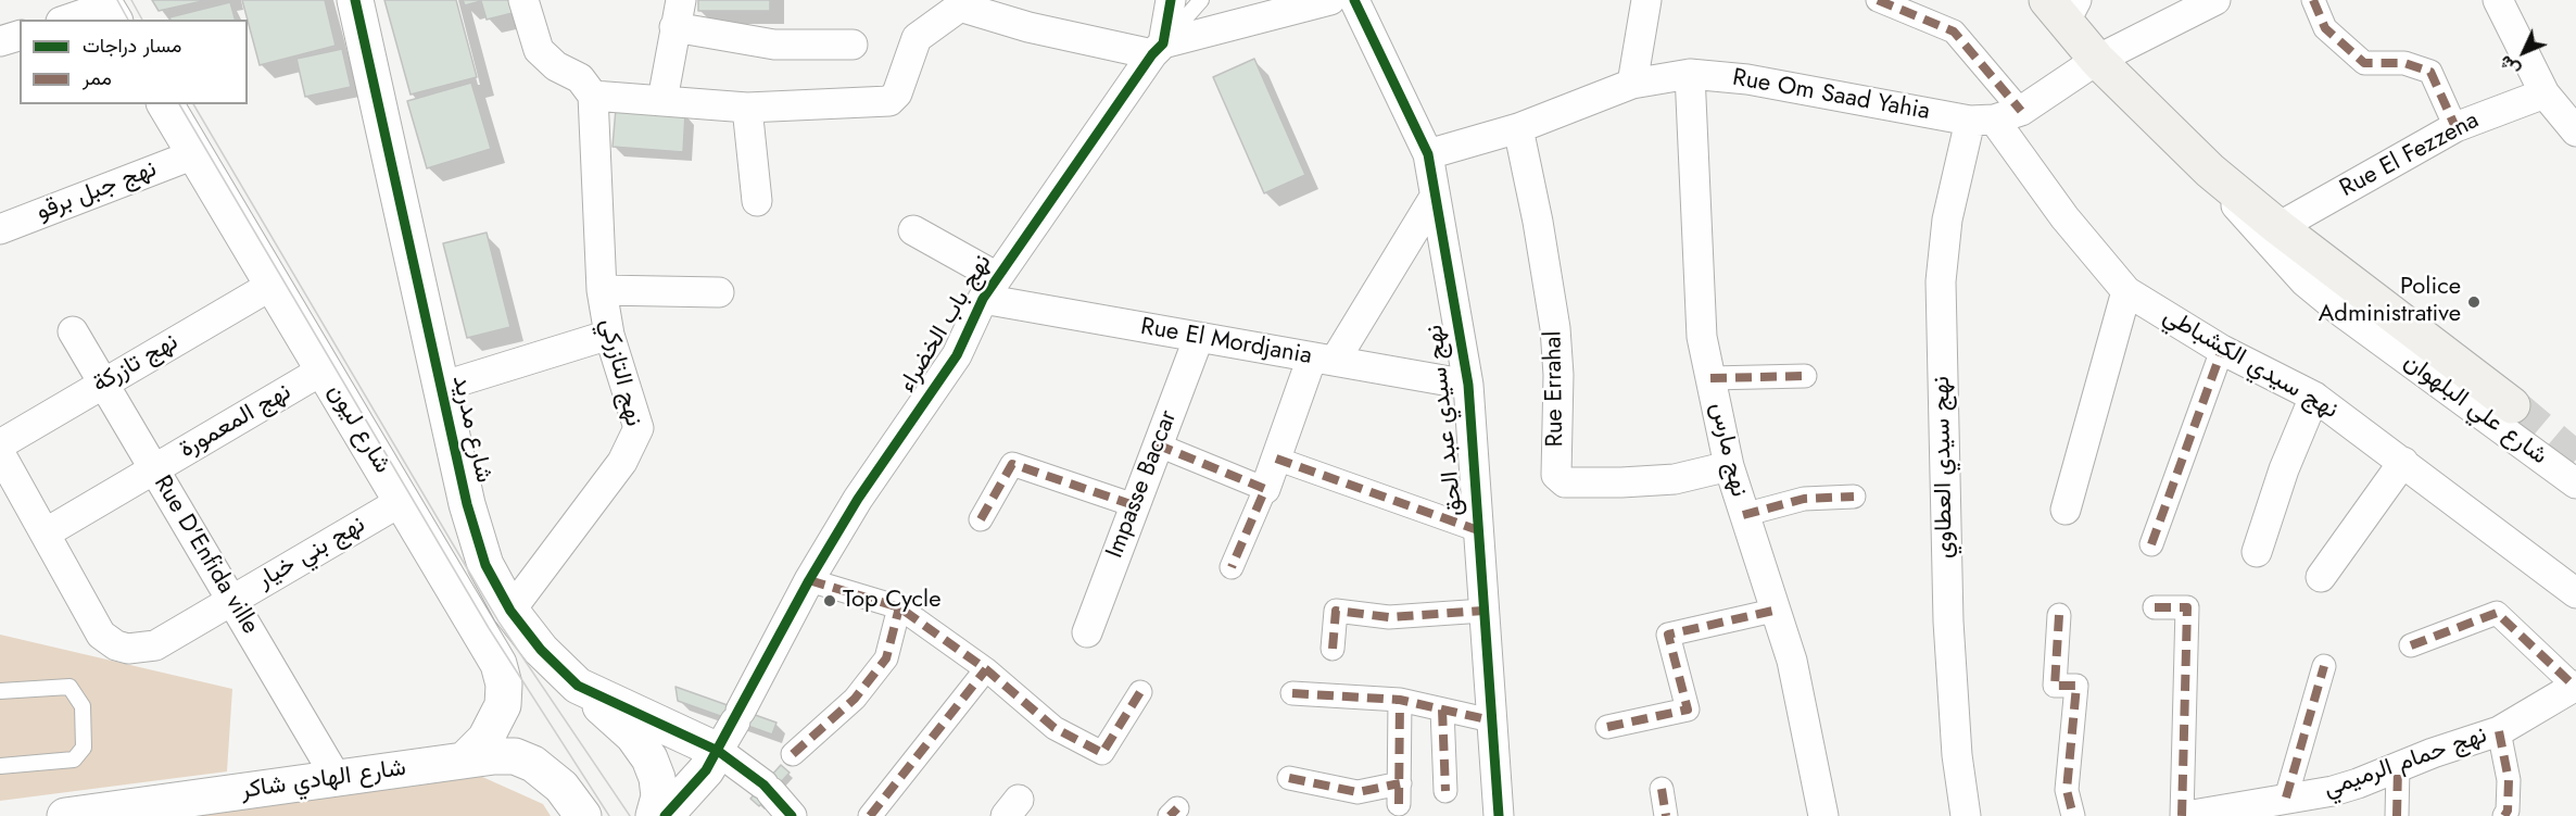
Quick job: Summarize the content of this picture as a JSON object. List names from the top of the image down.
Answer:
{
  "streets": {
    "main road": ["شارع علي البلهوان"],
    "street": [
      "Rue Om Saad Yahia",
      "Rue El Fezzena",
      "نهج جبل برقو",
      "نهج باب الخضراء",
      "Rue El Mordjania",
      "نهج تازركة",
      "نهج سيدي الكشباطي",
      "نهج التازركي",
      "Rue Errahal",
      "نهج سيدي عبد الحق",
      "نهج المعمورة",
      "شارع ليون",
      "شارع مدريد",
      "نهج مارس",
      "نهج سيدي العطاوي",
      "Impasse Baccar",
      "نهج بني خيار",
      "Rue D'Enfida ville",
      "نهج حمام الرميمي",
      "شارع الهادي شاكر"
    ]
  },
  "crossings": [
    ["Rue Om Saad Yahia", "نهج سيدي الكشباطي"],
    ["Rue Om Saad Yahia", "Rue Errahal"],
    ["Rue Om Saad Yahia", "نهج سيدي عبد الحق"],
    ["Rue Om Saad Yahia", "نهج مارس"],
    ["Rue Om Saad Yahia", "نهج سيدي العطاوي"],
    ["Rue El Fezzena", "شارع علي البلهوان"],
    ["نهج جبل برقو", "شارع ليون"],
    ["نهج باب الخضراء", "Rue El Mordjania"],
    ["نهج باب الخضراء", "شارع مدريد"],
    ["Rue El Mordjania", "نهج سيدي عبد الحق"],
    ["Rue El Mordjania", "Impasse Baccar"],
    ["نهج تازركة", "شارع ليون"],
    ["نهج تازركة", "Rue D'Enfida ville"],
    ["نهج سيدي الكشباطي", "نهج سيدي العطاوي"],
    ["نهج التازركي", "شارع مدريد"],
    ["Rue Errahal", "نهج مارس"],
    ["نهج المعمورة", "شارع ليون"],
    ["نهج المعمورة", "نهج بني خيار"],
    ["نهج المعمورة", "Rue D'Enfida ville"],
    ["شارع ليون", "نهج بني خيار"],
    ["شارع ليون", "شارع الهادي شاكر"],
    ["نهج بني خيار", "Rue D'Enfida ville"],
    ["Rue D'Enfida ville", "شارع الهادي شاكر"]
  ],
  "places": ["Police Administrative", "Top Cycle"],
  "legend": ["مسار دراجات", "ممر"],
  "north": "bottom left"
}
